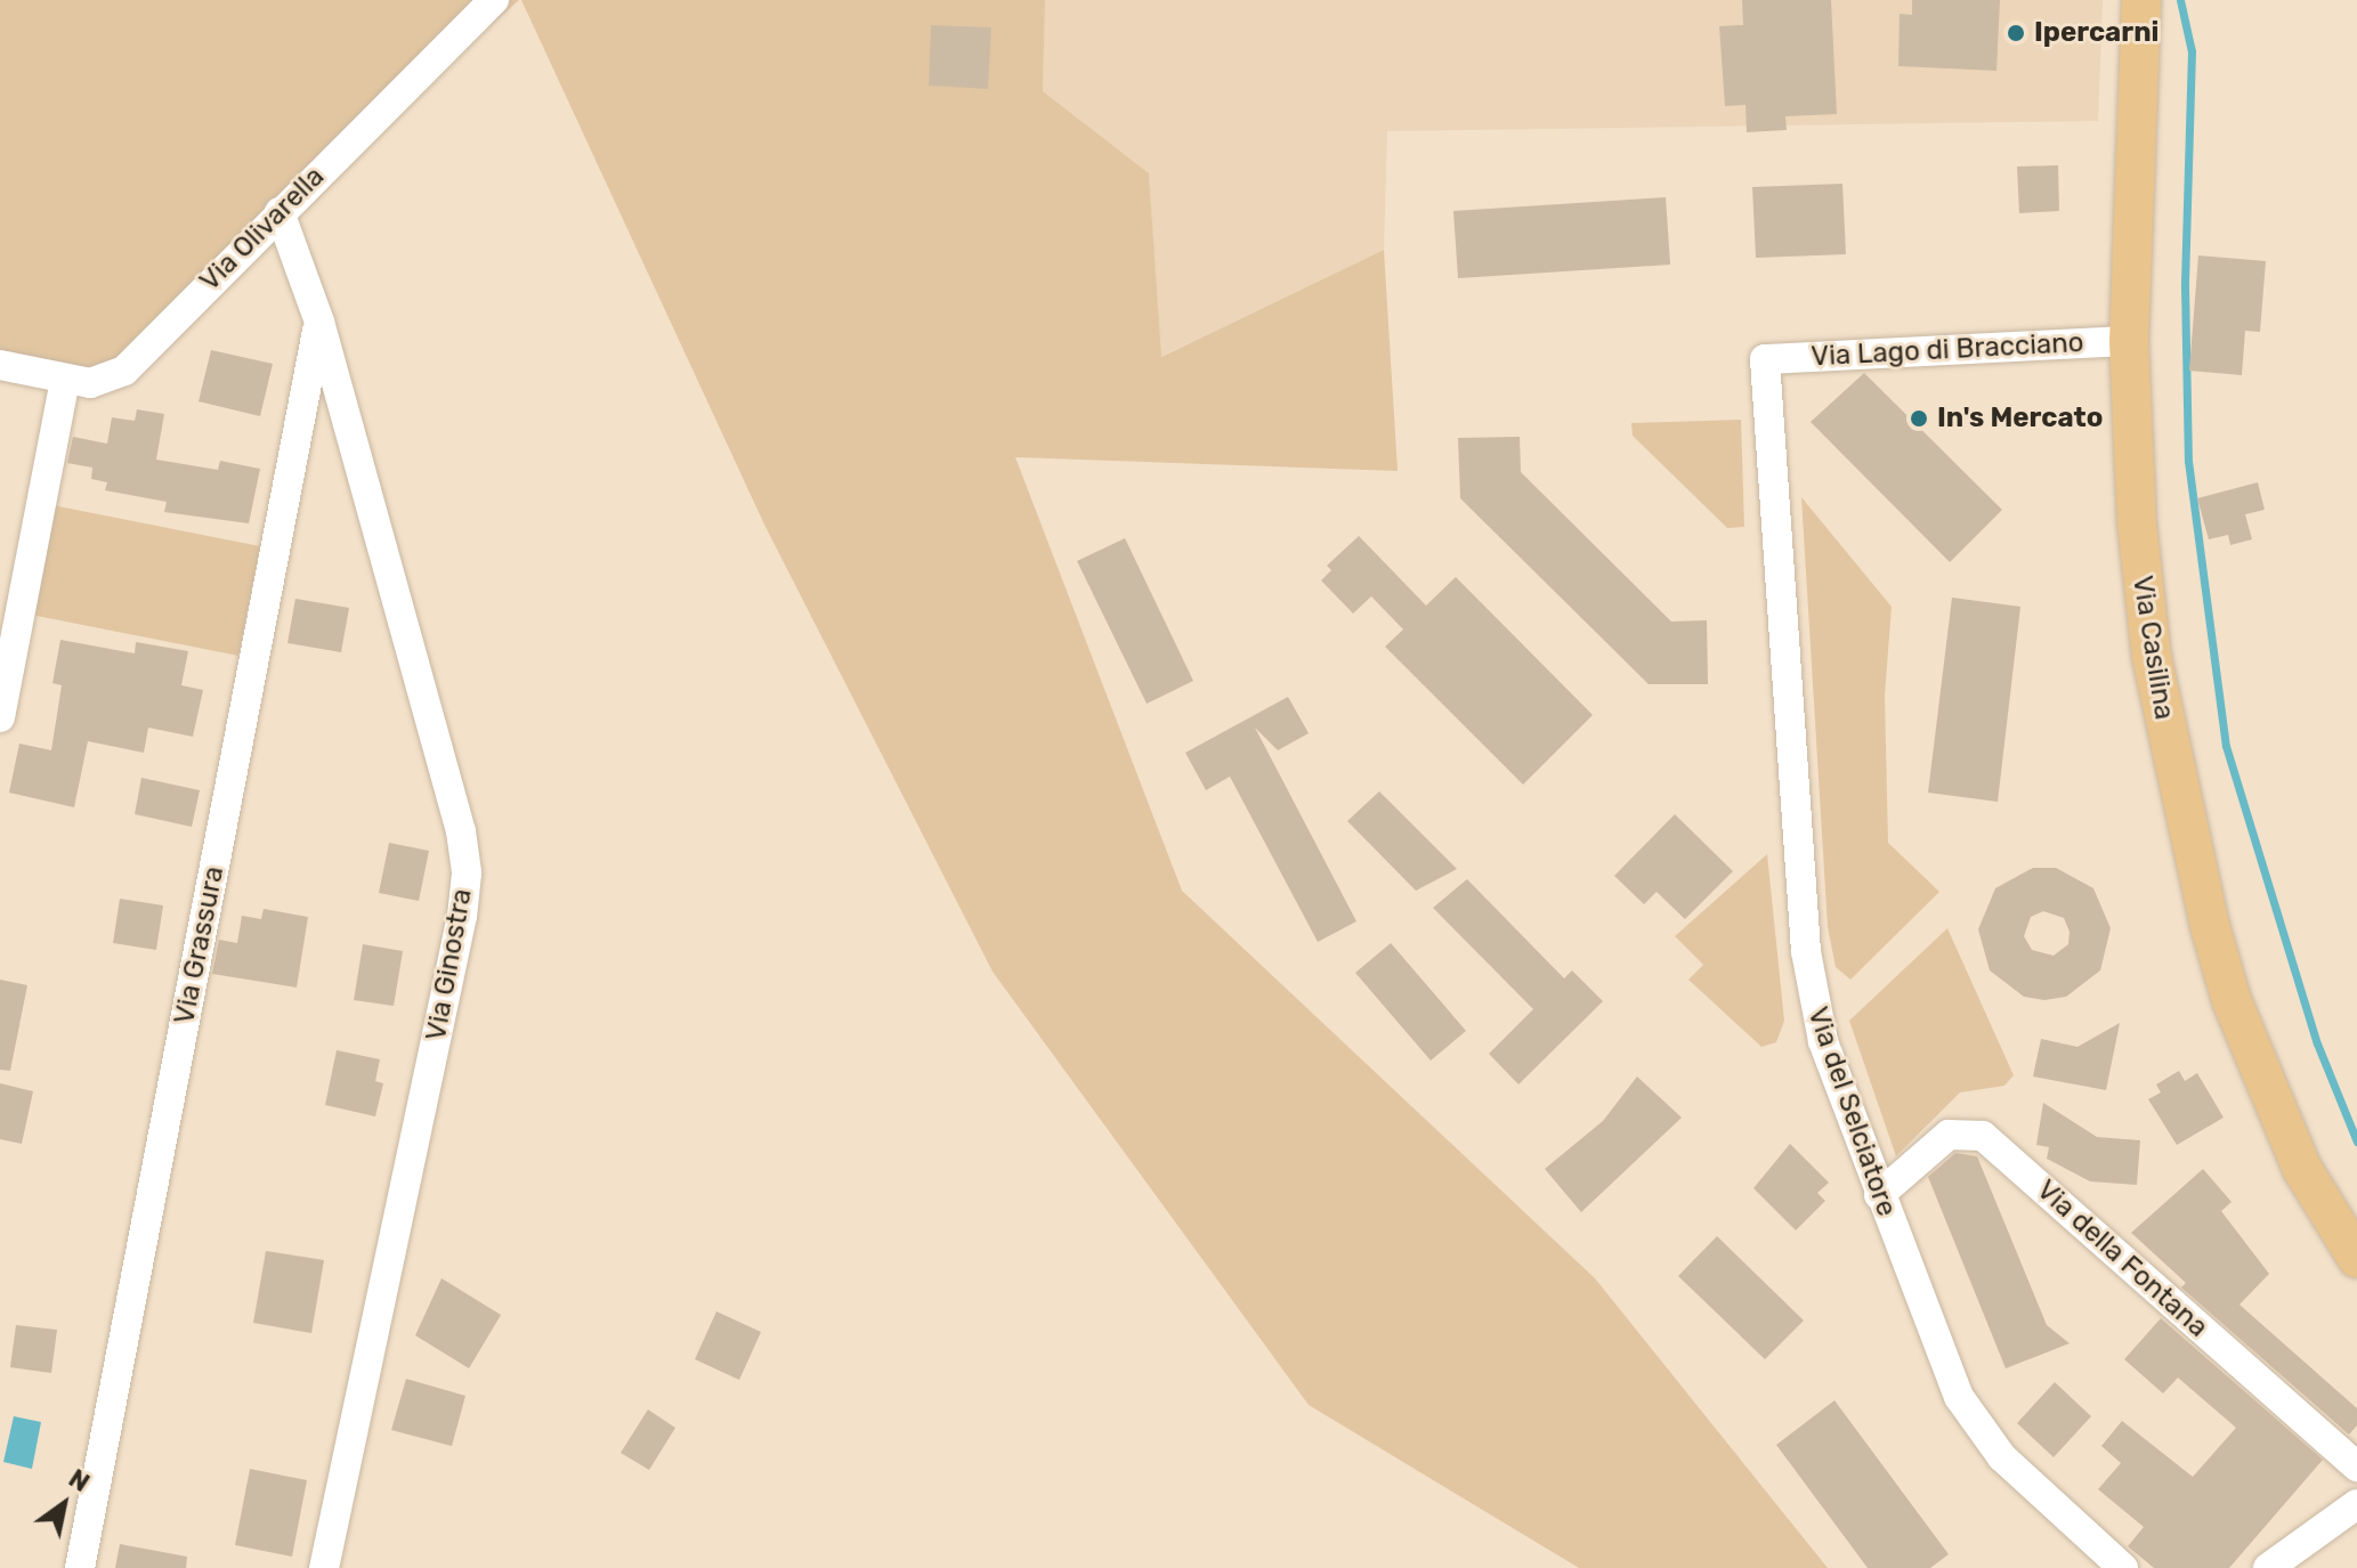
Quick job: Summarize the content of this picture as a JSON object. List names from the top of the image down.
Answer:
{
  "streets": {
    "main road": ["Via Casilina"],
    "street": [
      "Via Olivarella",
      "Via Lago di Bracciano",
      "Via Grassura",
      "Via Ginostra",
      "Via del Selciatore",
      "Via della Fontana"
    ]
  },
  "crossings": [
    ["Via Olivarella", "Via Ginostra"],
    ["Via Lago di Bracciano", "Via Casilina"],
    ["Via Lago di Bracciano", "Via del Selciatore"],
    ["Via Grassura", "Via Ginostra"],
    ["Via del Selciatore", "Via della Fontana"]
  ],
  "places": ["Ipercarni", "In's Mercato"],
  "north": "top right"
}
